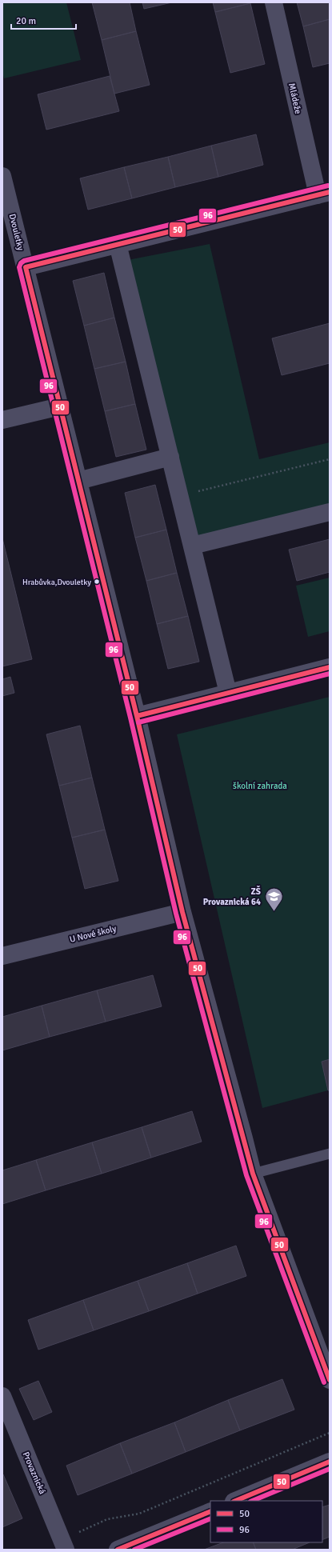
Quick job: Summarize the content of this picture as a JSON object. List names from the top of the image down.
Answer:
{
  "streets": {
    "street": [
      "Mládeže",
      "Dvouletky",
      "U Nové školy",
      "Provaznická"
    ]
  },
  "crossings": [
    ["Dvouletky", "U Nové školy"]
  ],
  "parks": ["školní zahrada"],
  "places": {
    "other": ["Hrabůvka,Dvouletky"],
    "school or university": ["ZŠ Provaznická 64"]
  },
  "lines": ["transit line 96", "transit line 50"],
  "legend": ["50", "96"],
  "scale_bar": "20 m"
}
